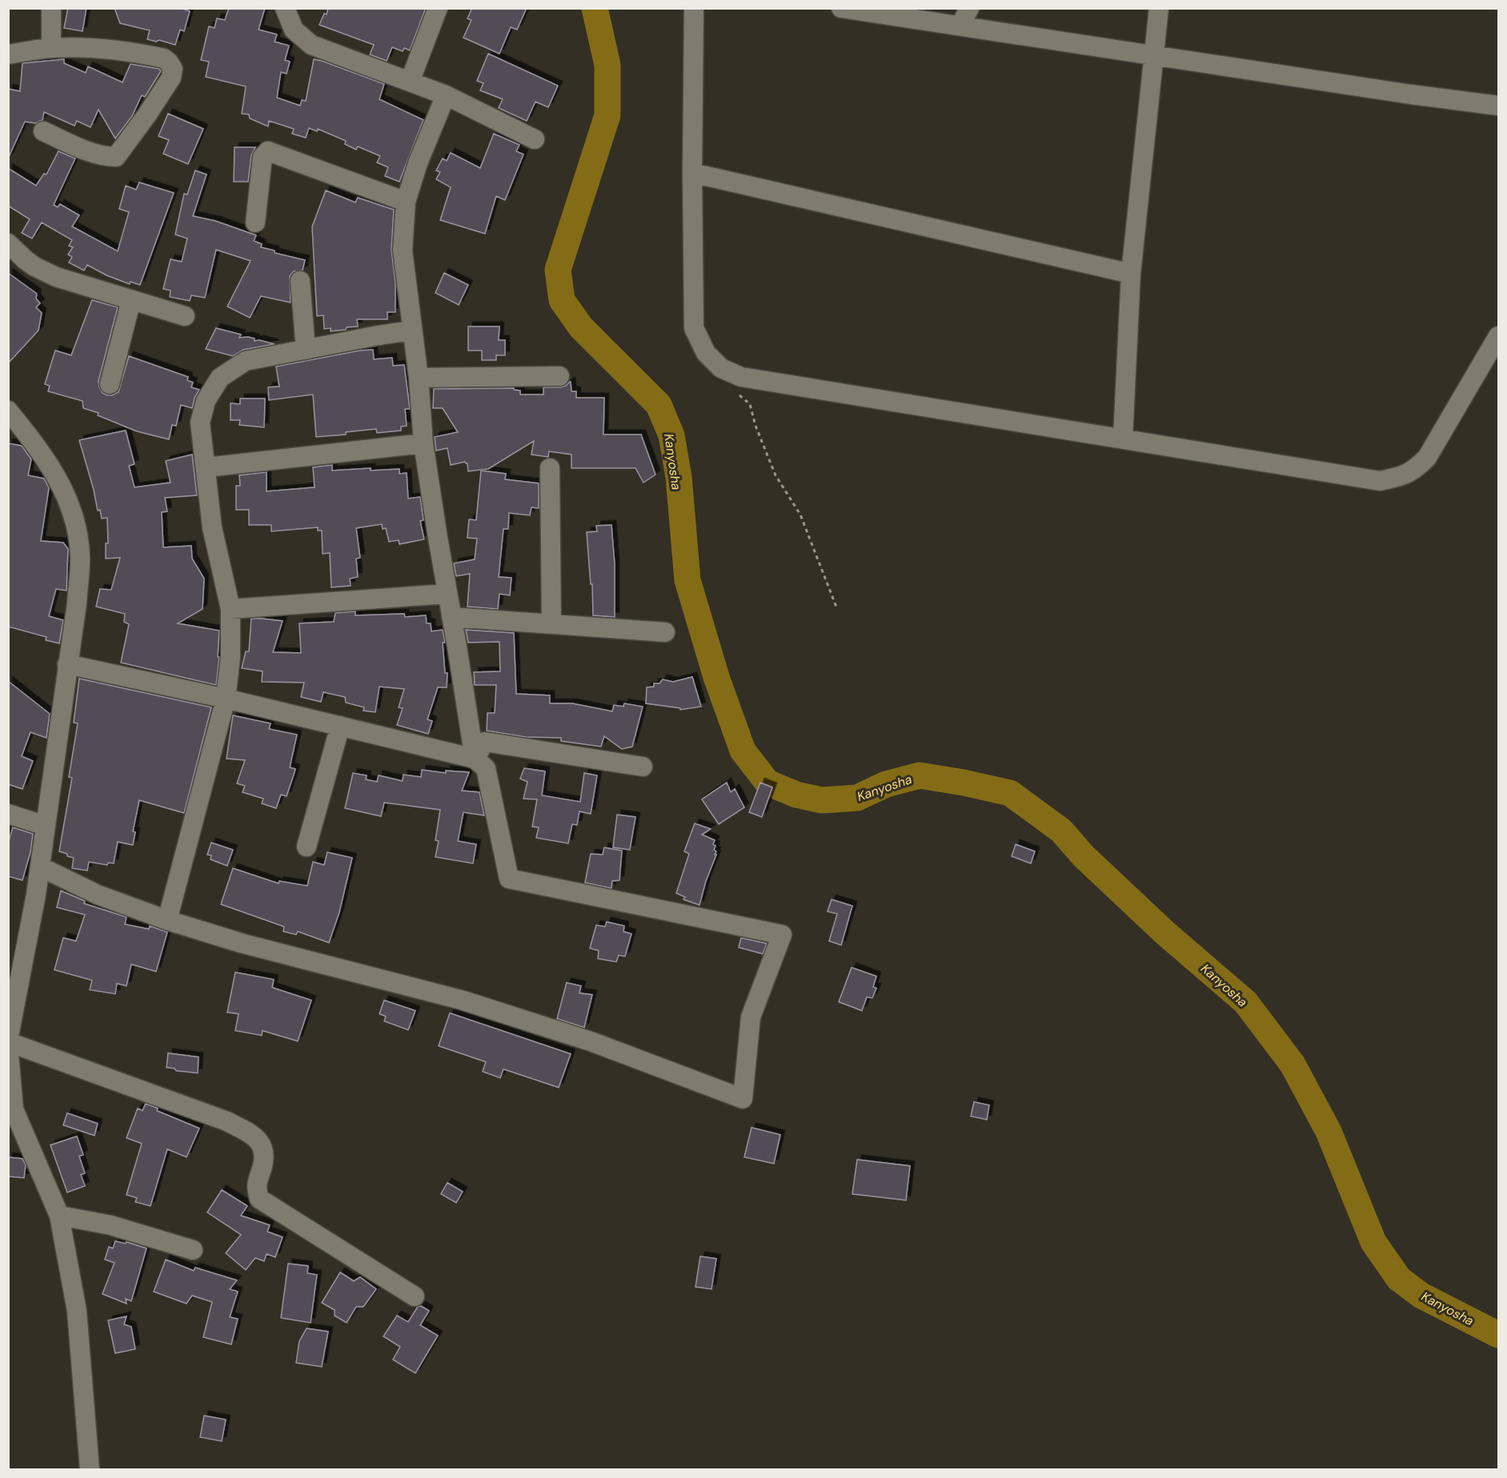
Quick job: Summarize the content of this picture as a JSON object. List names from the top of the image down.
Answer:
{
  "water": ["Kanyosha"]
}
